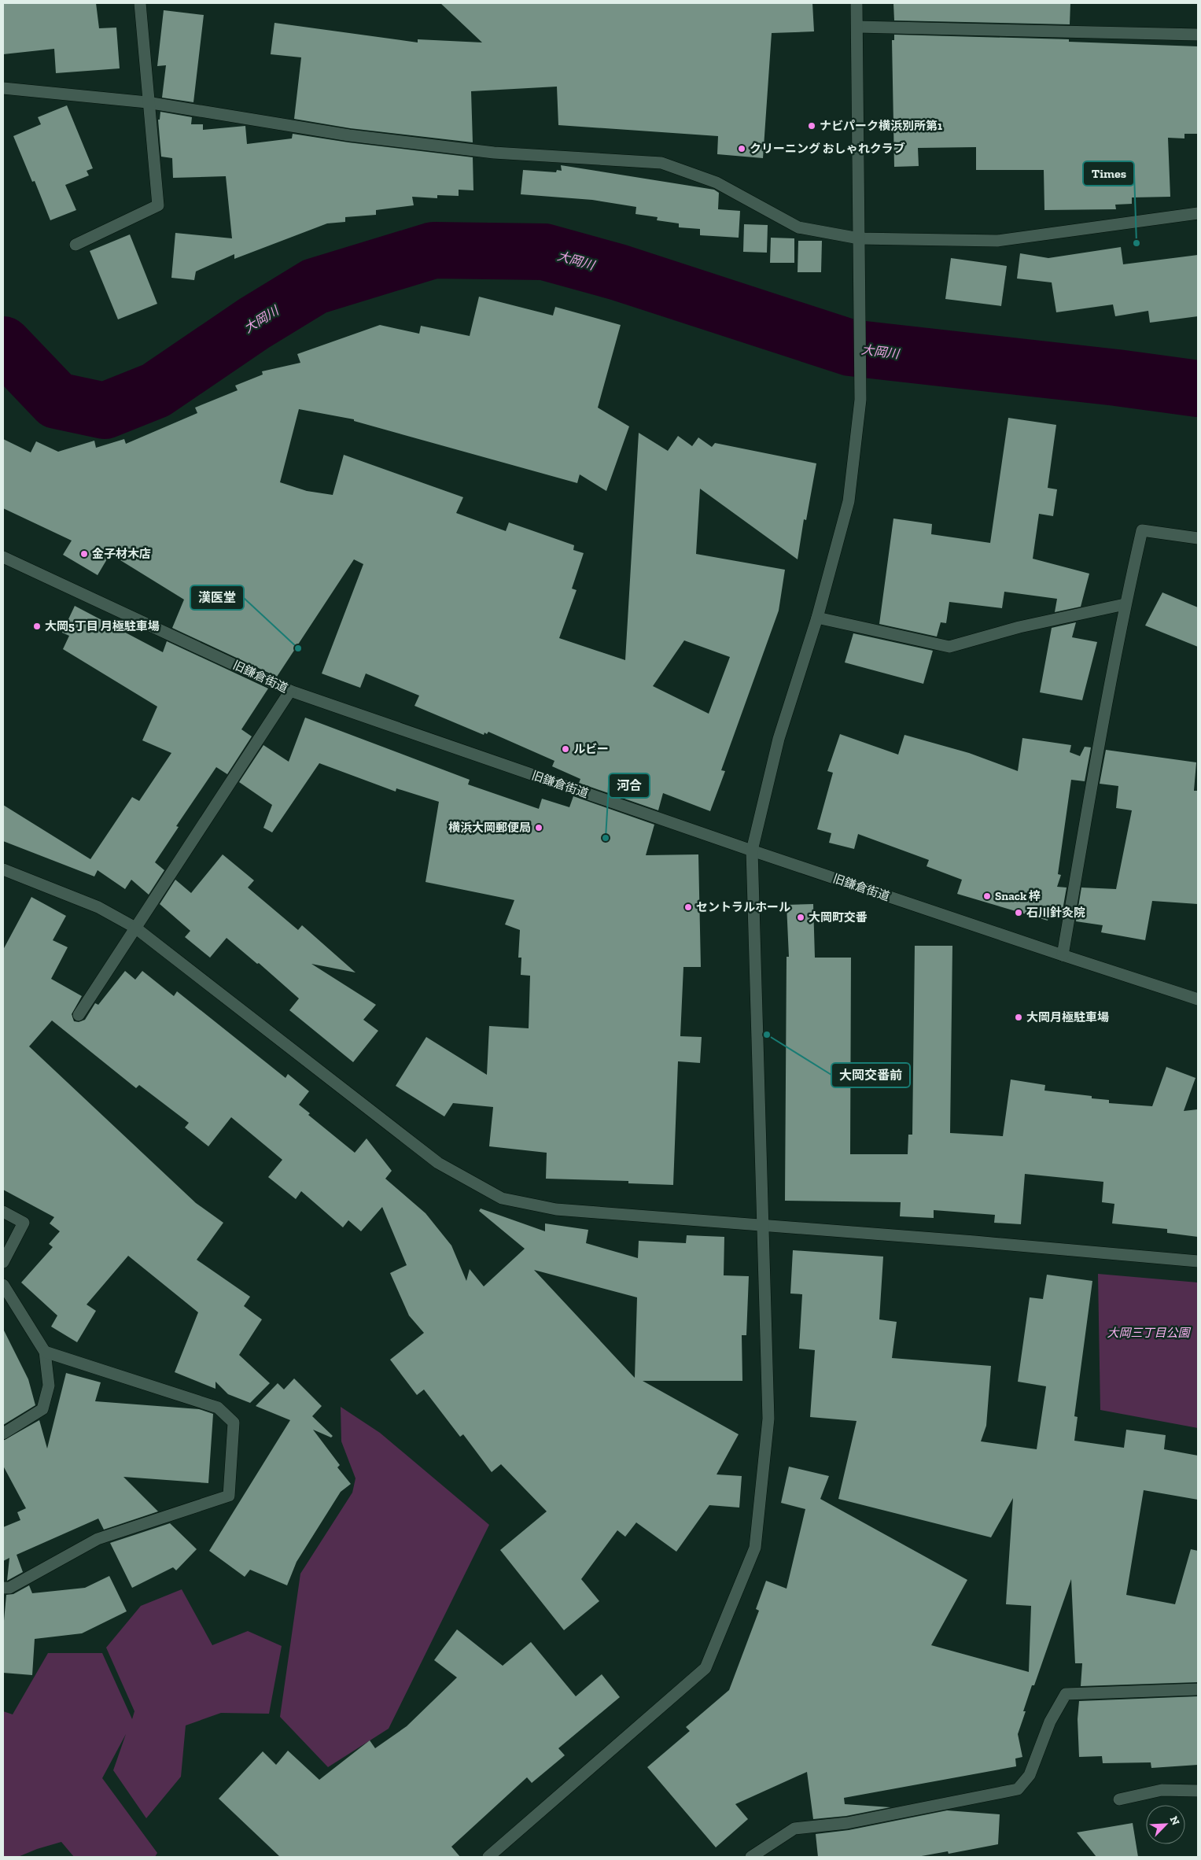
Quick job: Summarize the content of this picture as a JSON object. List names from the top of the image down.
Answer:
{
  "streets": {
    "street": ["旧鎌倉街道"]
  },
  "water": ["大岡川"],
  "parks": ["大岡三丁目公園"],
  "places": [
    "ナビパーク横浜別所第1",
    "クリーニング おしゃれクラブ",
    "Times",
    "金子材木店",
    "大岡5丁目 月極駐車場",
    "漢医堂",
    "ルビー",
    "横浜大岡郵便局",
    "河合",
    "Snack 梓",
    "セントラルホール",
    "石川針灸院",
    "大岡町交番",
    "大岡月極駐車場",
    "大岡交番前"
  ],
  "north": "top right"
}
